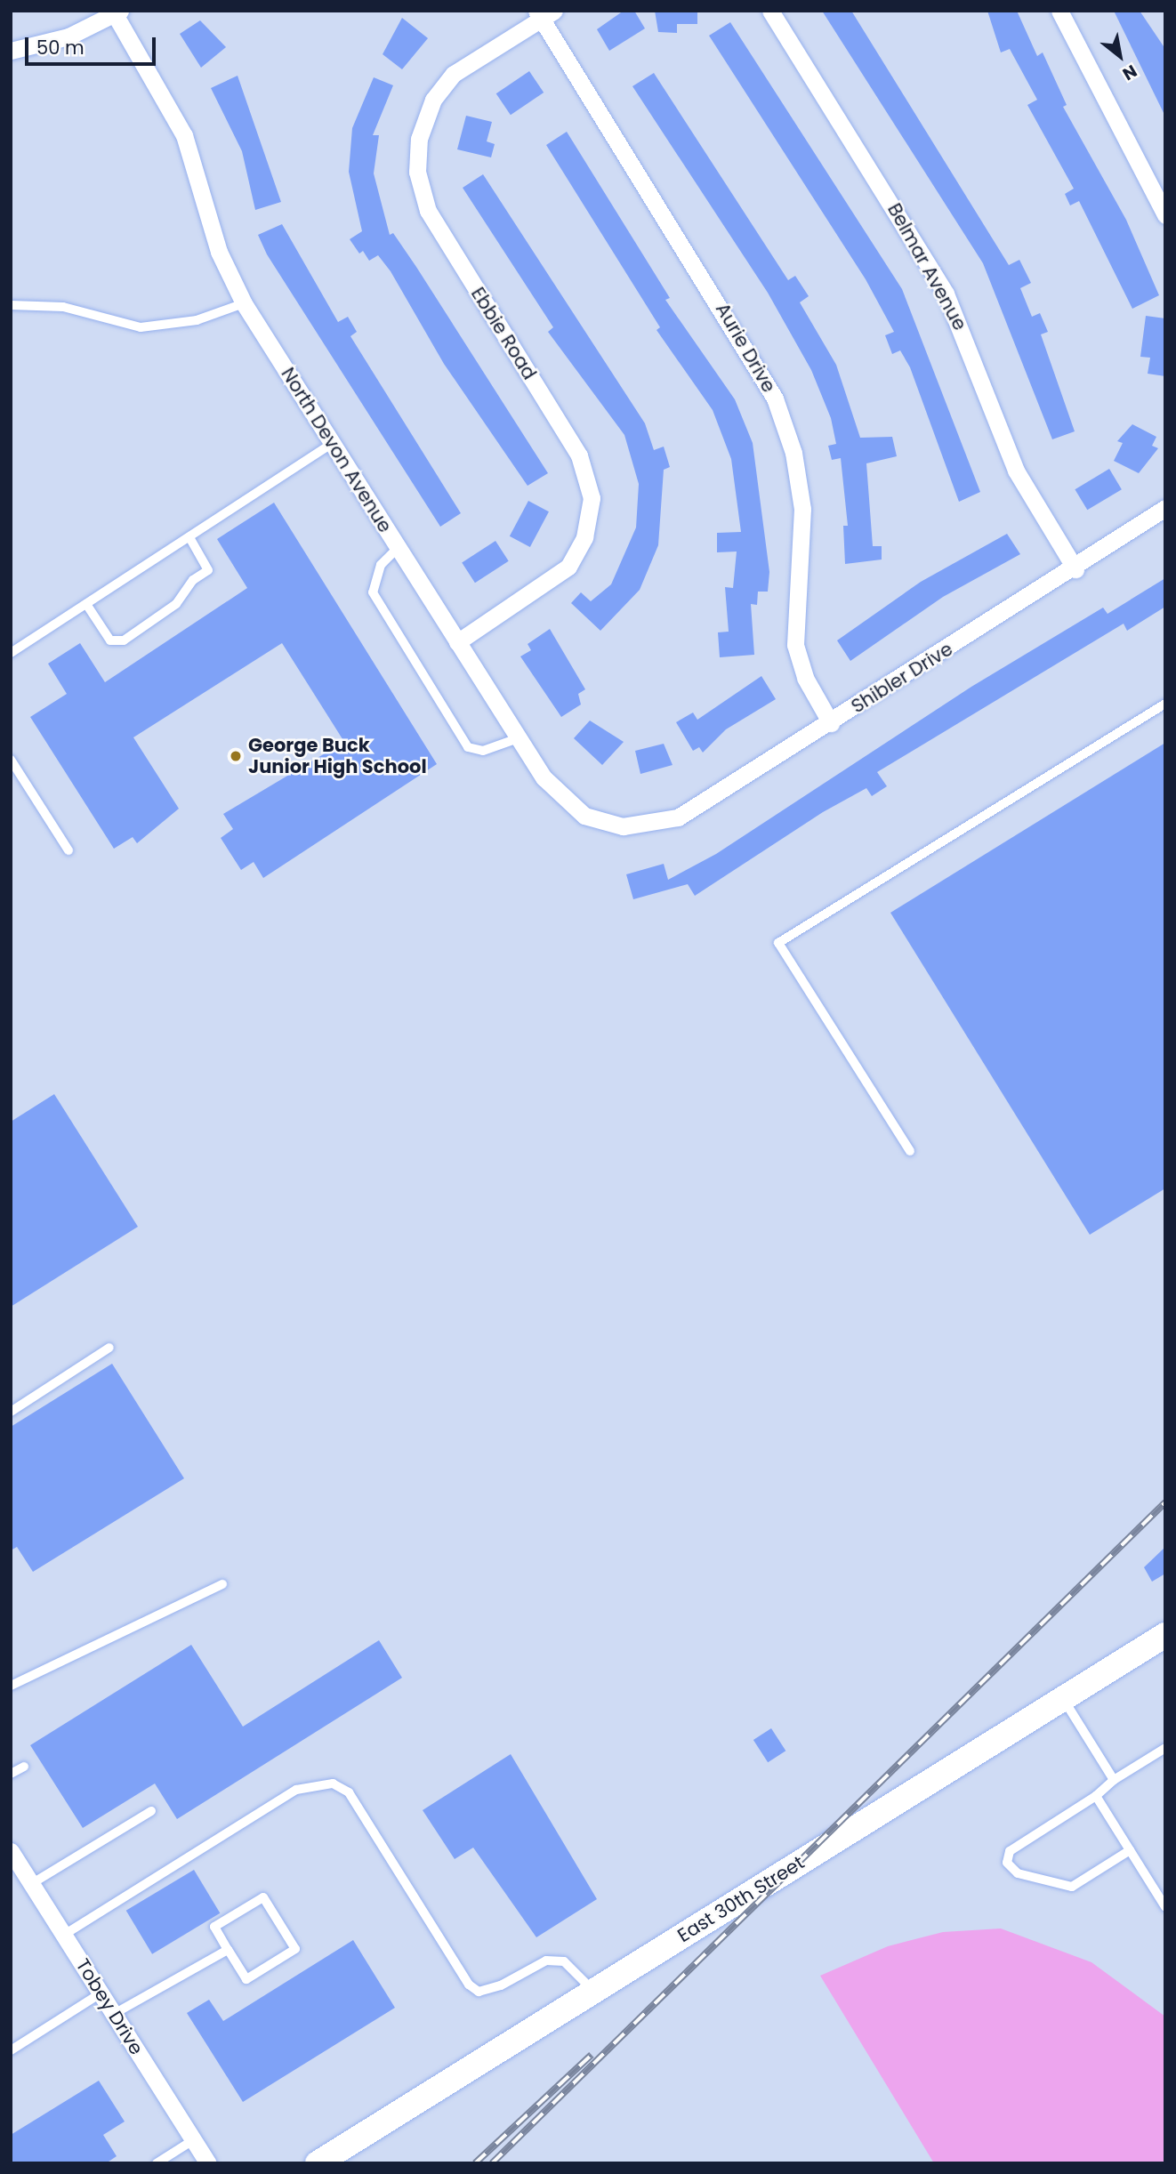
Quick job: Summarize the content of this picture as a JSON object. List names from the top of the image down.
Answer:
{
  "streets": {
    "main road": ["East 30th Street"],
    "street": [
      "Belmar Avenue",
      "Ebbie Road",
      "Aurie Drive",
      "North Devon Avenue",
      "Shibler Drive",
      "Tobey Drive"
    ]
  },
  "crossings": [
    ["Belmar Avenue", "Shibler Drive"],
    ["Ebbie Road", "Aurie Drive"],
    ["Ebbie Road", "North Devon Avenue"],
    ["Aurie Drive", "Shibler Drive"],
    ["North Devon Avenue", "Shibler Drive"]
  ],
  "places": ["George Buck Junior High School"],
  "scale_bar": "50 m",
  "north": "bottom right"
}
